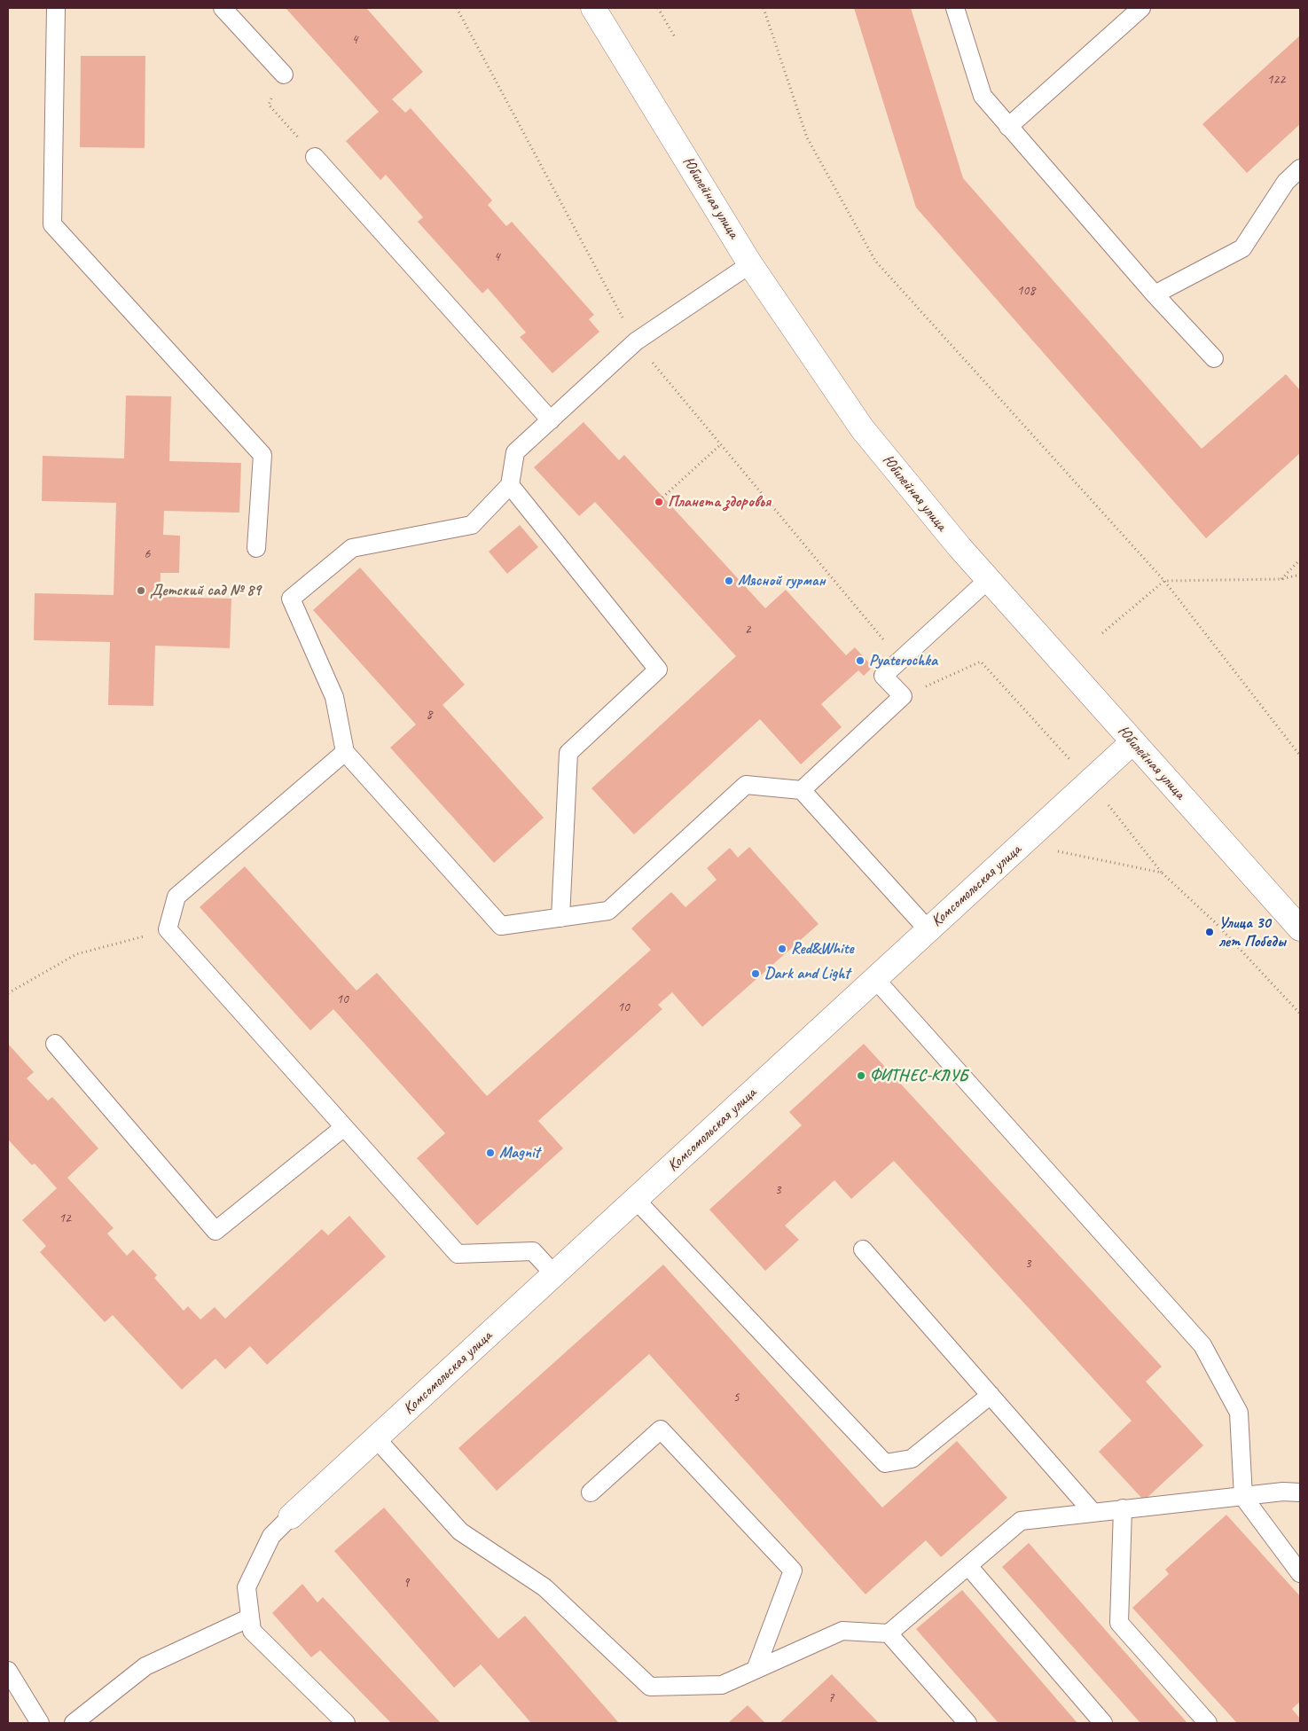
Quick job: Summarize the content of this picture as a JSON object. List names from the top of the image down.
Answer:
{
  "streets": {
    "main road": ["Юбилейная улица", "Комсомольская улица"]
  },
  "crossings": [
    ["Юбилейная улица", "Комсомольская улица"]
  ],
  "places": [
    "Планета здоровья",
    "Мясной гурман",
    "Детский сад № 89",
    "Pyaterochka",
    "Улица 30 лет Победы",
    "Red&White",
    "Dark and Light",
    "ФИТНЕС-КЛУБ",
    "Magnit"
  ],
  "house_numbers": [
    "4",
    "122",
    "4",
    "108",
    "6",
    "2",
    "8",
    "10",
    "10",
    "3",
    "12",
    "3",
    "5",
    "9",
    "7"
  ]
}
